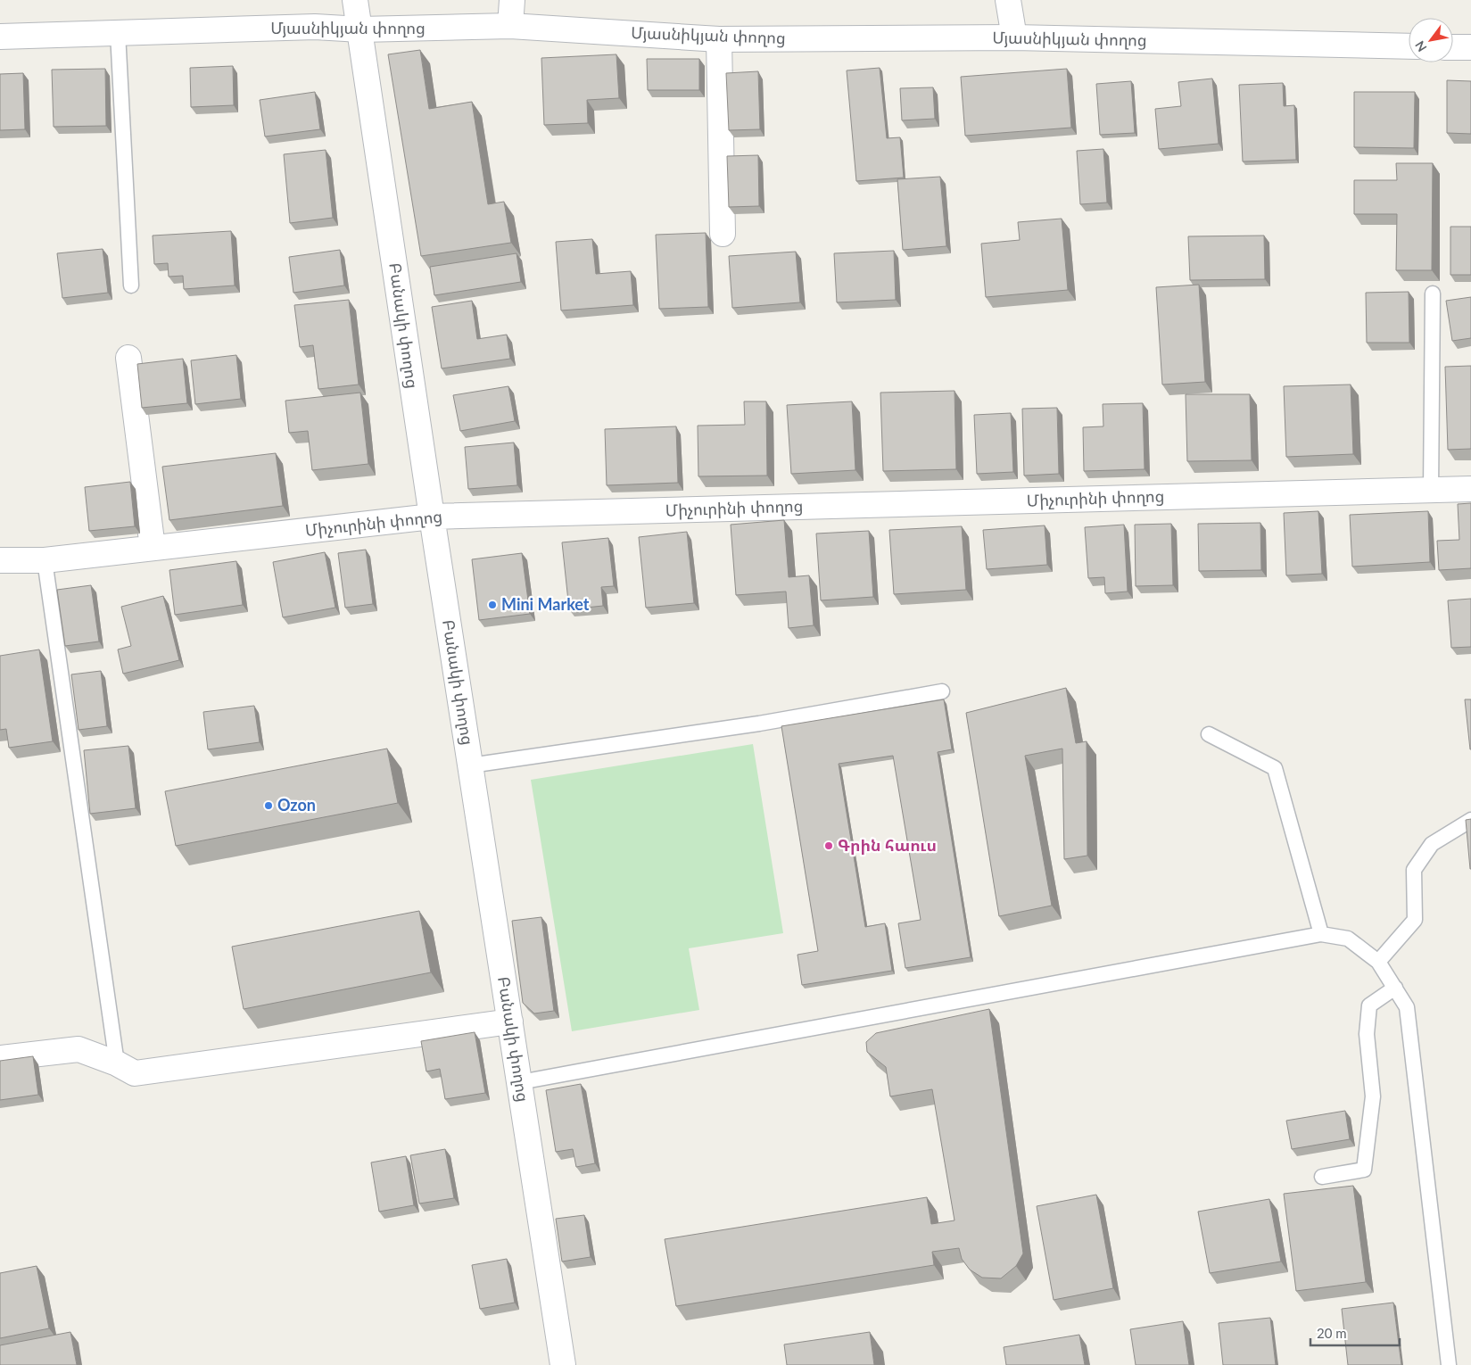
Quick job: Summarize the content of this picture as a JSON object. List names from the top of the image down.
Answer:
{
  "streets": {
    "street": ["Մյասնիկյան փողոց", "Բանակի փողոց", "Միչուրինի փողոց"]
  },
  "crossings": [
    ["Մյասնիկյան փողոց", "Բանակի փողոց"],
    ["Բանակի փողոց", "Միչուրինի փողոց"]
  ],
  "places": ["Mini Market", "Ozon", "Գրին հաուս"],
  "scale_bar": "20 m",
  "north": "bottom left"
}
